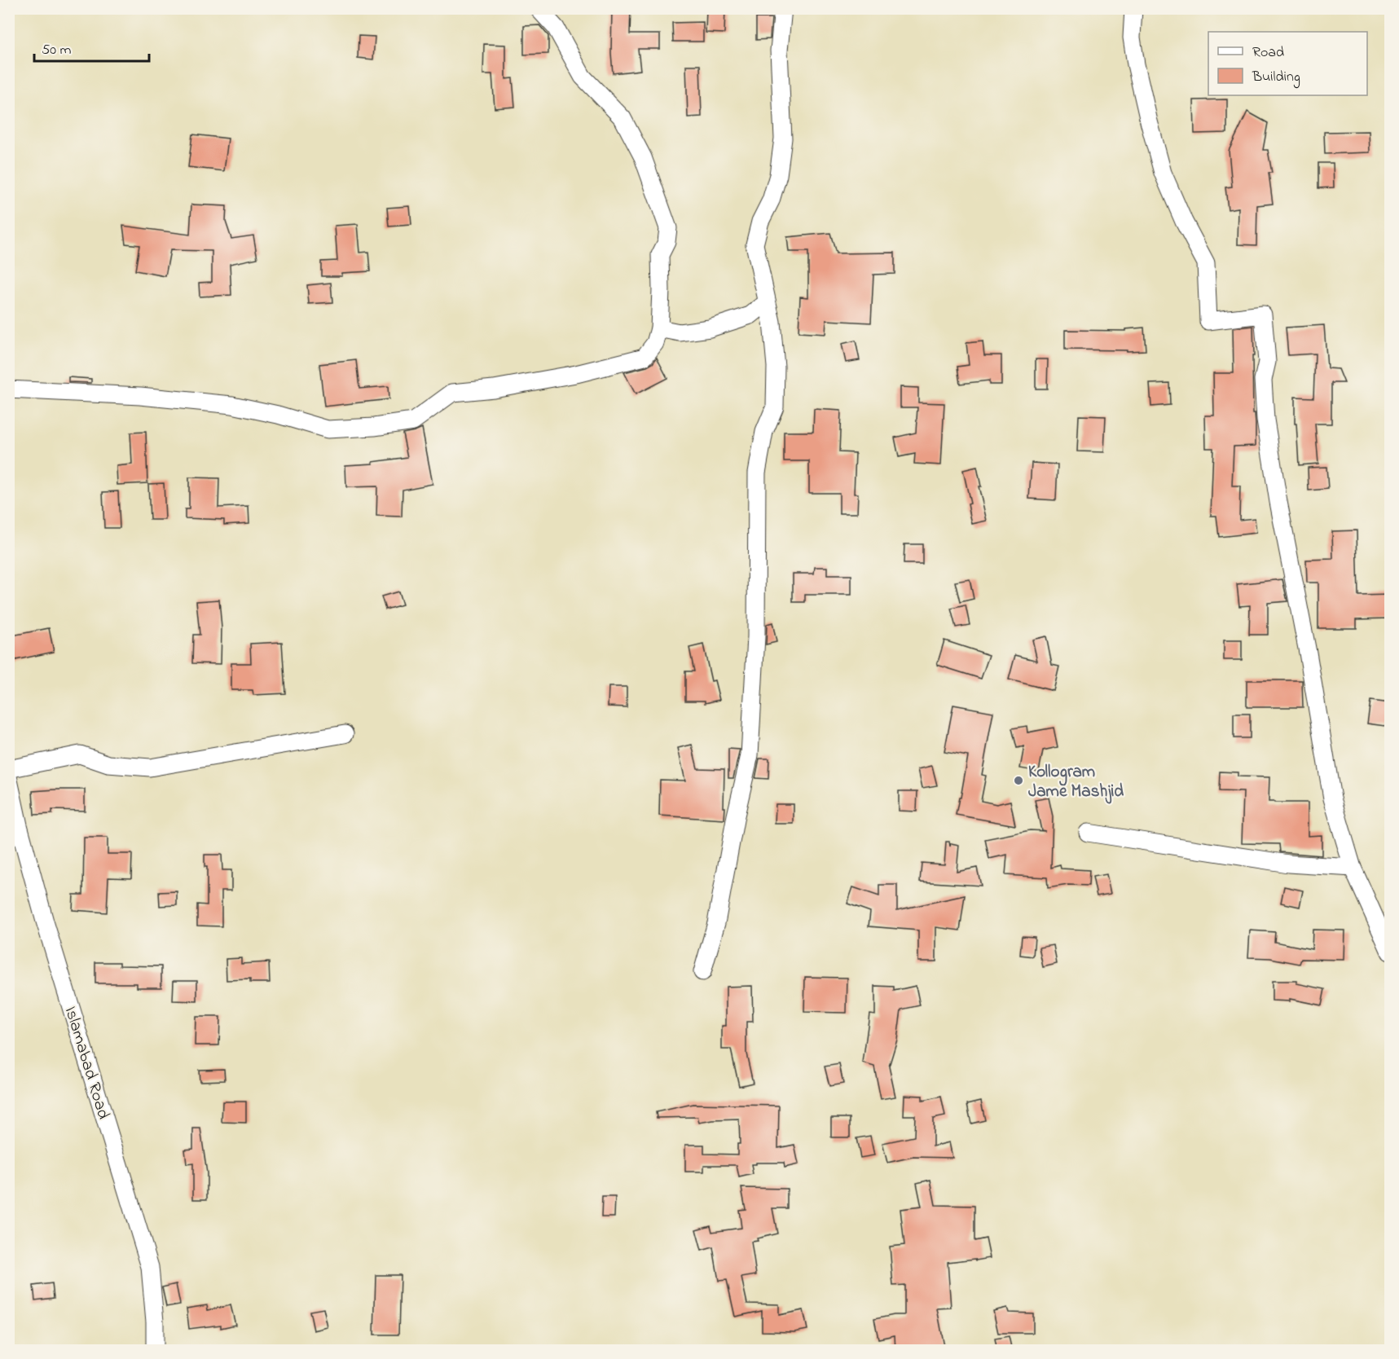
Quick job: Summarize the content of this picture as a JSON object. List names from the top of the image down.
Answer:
{
  "streets": {
    "street": ["Islamabad Road"]
  },
  "places": ["Kollogram Jame Mashjid"],
  "legend": ["Road", "Building"],
  "scale_bar": "50 m"
}
